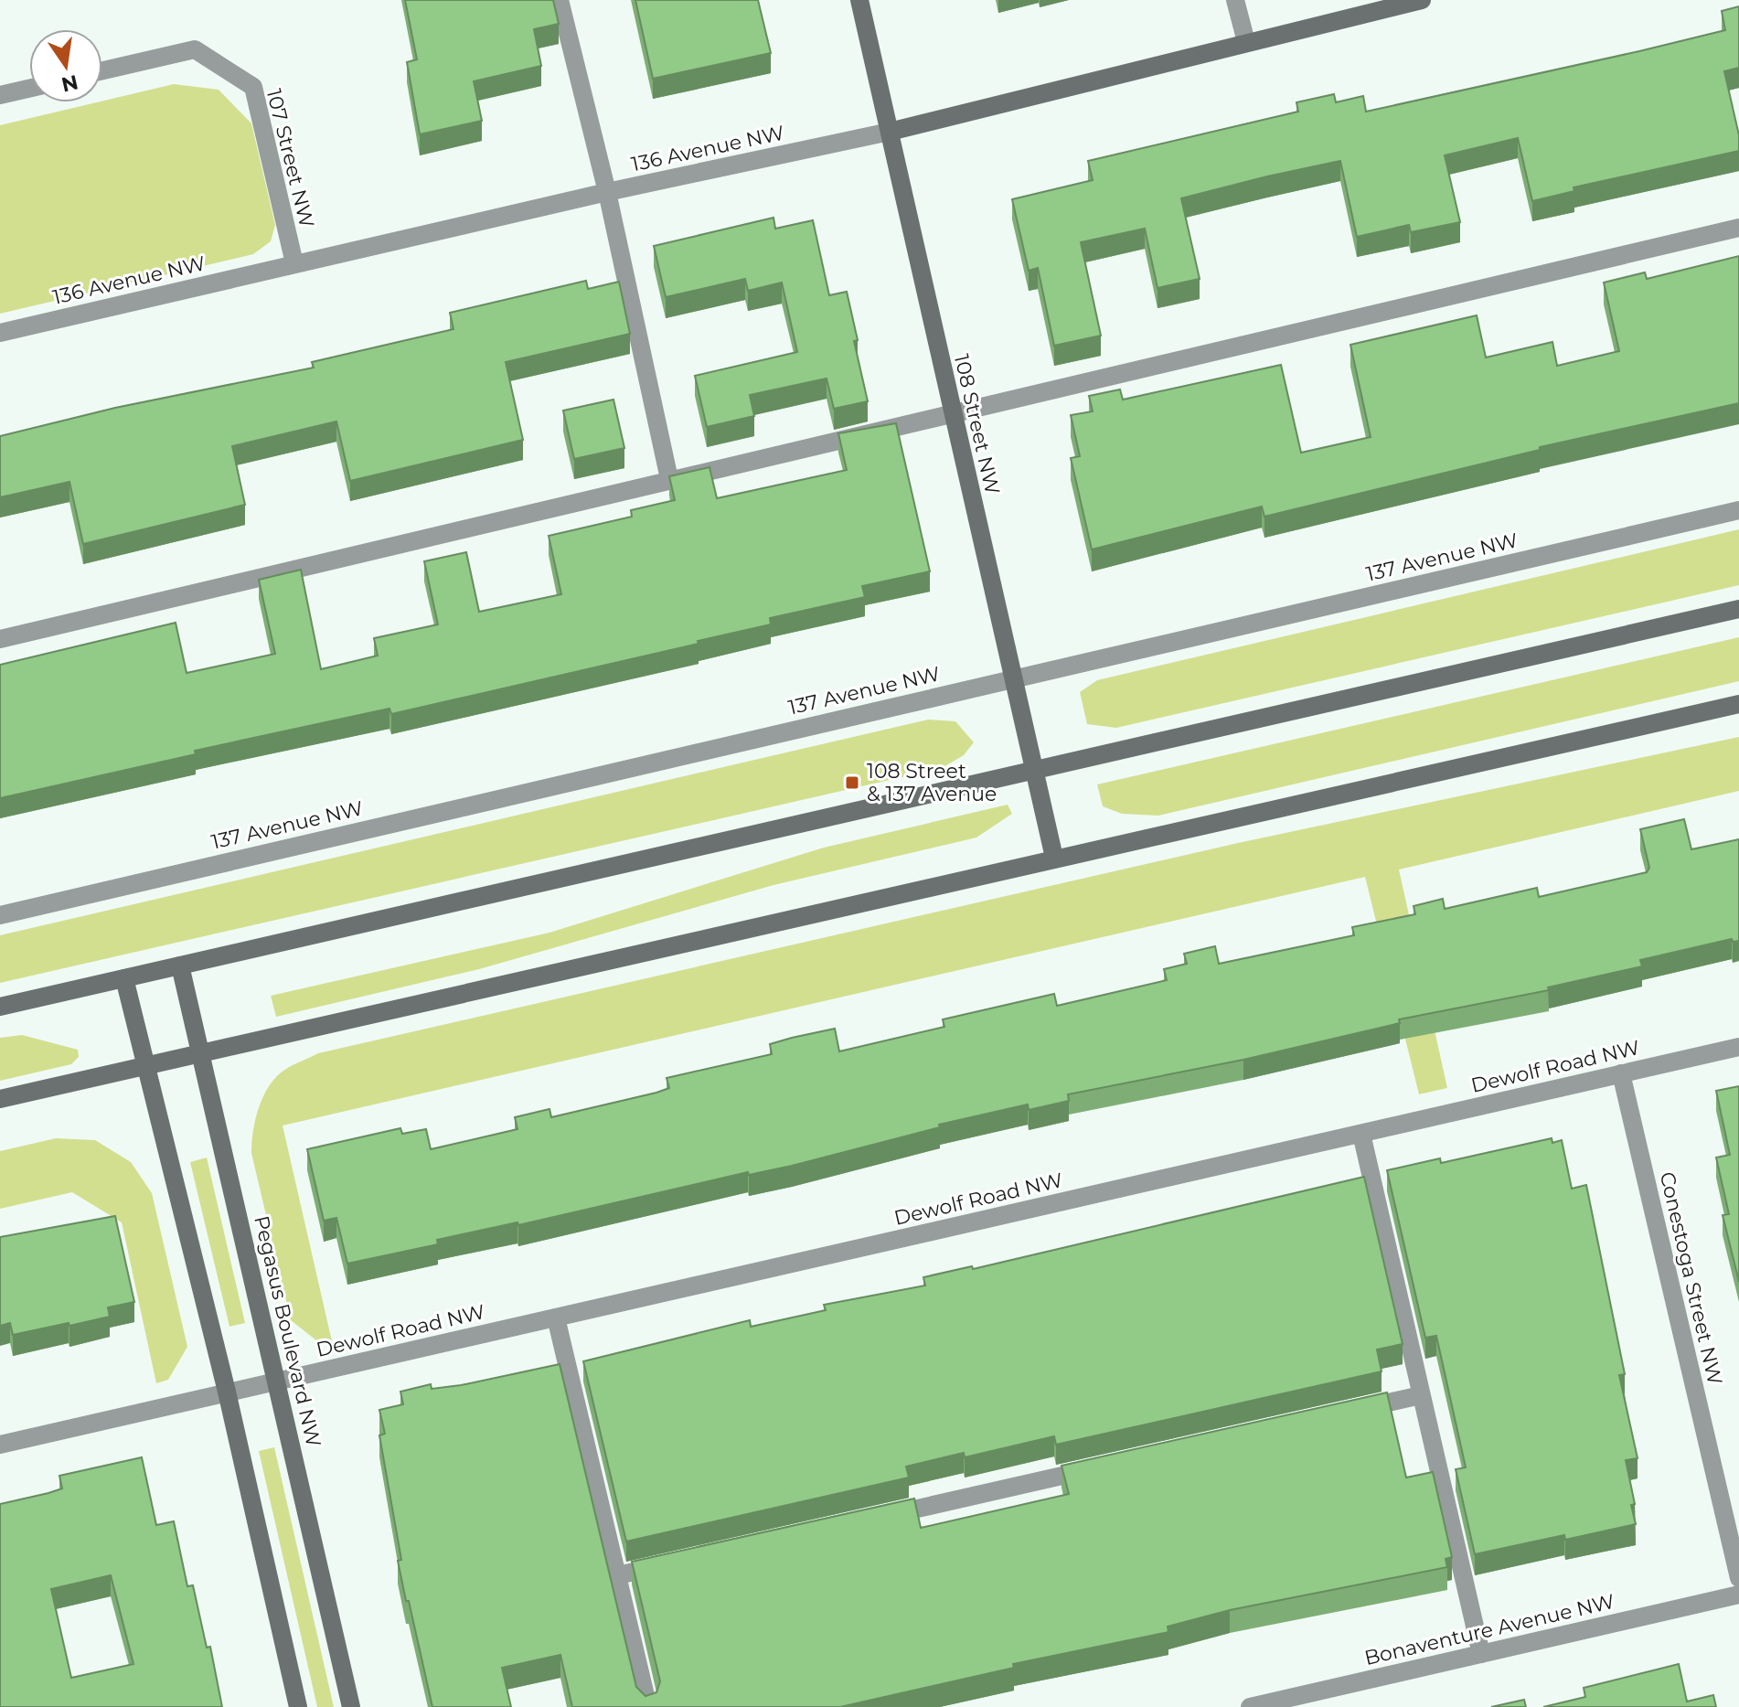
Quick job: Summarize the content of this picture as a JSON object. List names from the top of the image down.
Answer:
{
  "streets": {
    "main road": ["136 Avenue NW", "108 Street NW", "Pegasus Boulevard NW"],
    "street": [
      "107 Street NW",
      "137 Avenue NW",
      "Dewolf Road NW",
      "Conestoga Street NW",
      "Bonaventure Avenue NW"
    ]
  },
  "crossings": [
    ["136 Avenue NW", "107 Street NW"],
    ["136 Avenue NW", "108 Street NW"],
    ["108 Street NW", "137 Avenue NW"],
    ["Dewolf Road NW", "Conestoga Street NW"],
    ["Dewolf Road NW", "Pegasus Boulevard NW"]
  ],
  "places": {
    "transit": ["108 Street & 137 Avenue"]
  },
  "north": "bottom"
}
